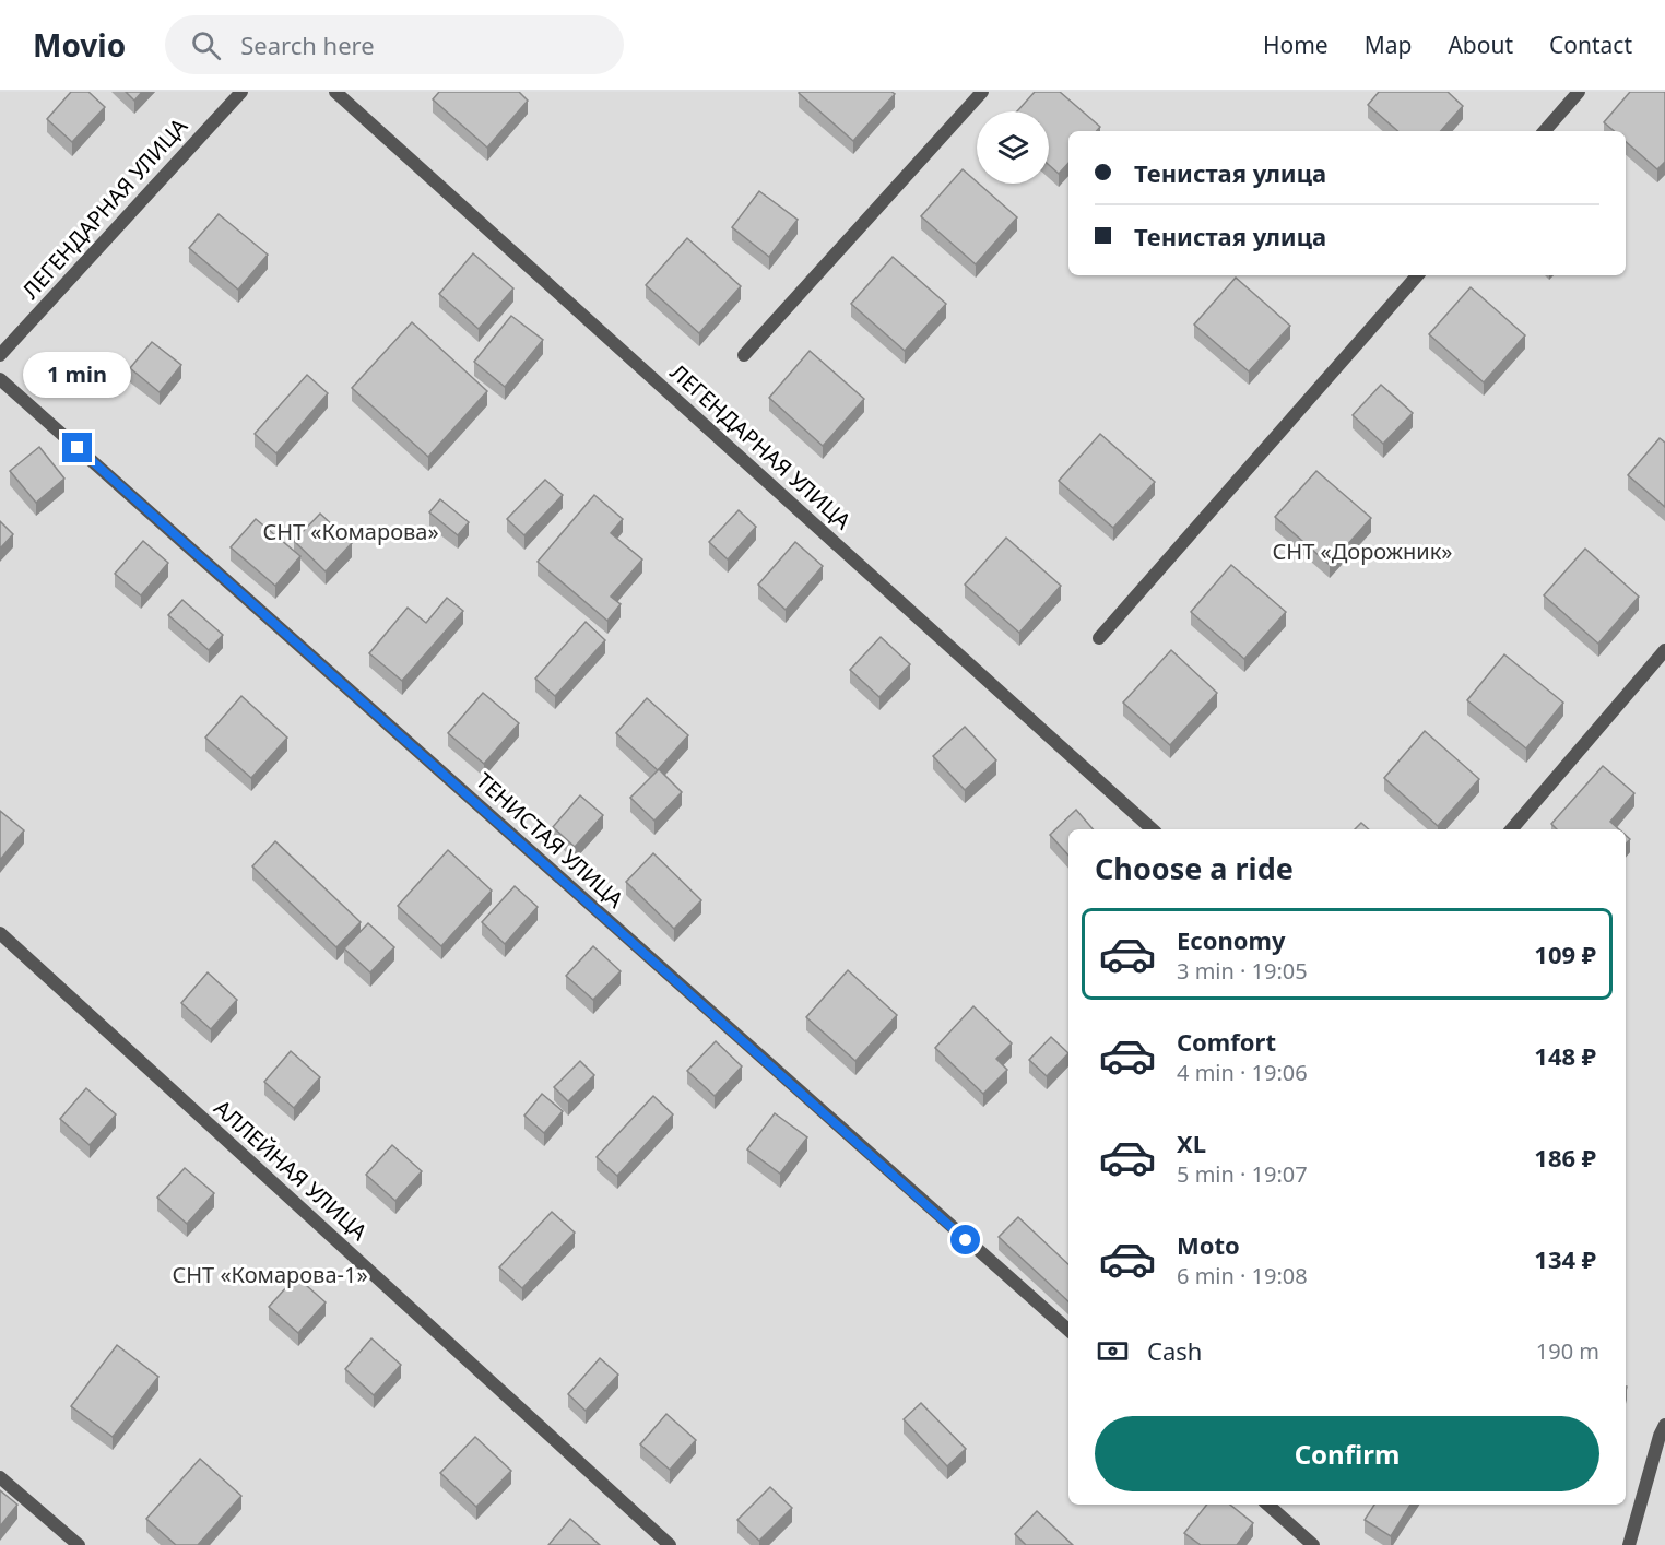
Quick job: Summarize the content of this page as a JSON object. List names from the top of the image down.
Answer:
{
  "streets": {
    "street": ["ЛЕГЕНДАРНАЯ УЛИЦА", "ТЕНИСТАЯ УЛИЦА", "АЛЛЕЙНАЯ УЛИЦА"]
  },
  "parks": ["СНТ «Комарова»", "СНТ «Дорожник»", "СНТ «Комарова-1»"],
  "page": {
    "header": "Movio",
    "search": "Search here",
    "nav": [
      "Home",
      "Map",
      "About",
      "Contact"
    ],
    "banner": ["Тенистая улица", "Тенистая улица"],
    "bubble": "1 min",
    "heading": "Choose a ride",
    "list": [
      {
        "name": "Economy",
        "note": "3 min · 19:05",
        "value": "109 ₽"
      },
      {
        "name": "Comfort",
        "note": "4 min · 19:06",
        "value": "148 ₽"
      },
      {
        "name": "XL",
        "note": "5 min · 19:07",
        "value": "186 ₽"
      },
      {
        "name": "Moto",
        "note": "6 min · 19:08",
        "value": "134 ₽"
      }
    ],
    "pay": ["Cash", "190 m"],
    "buttons": "Confirm"
  }
}
